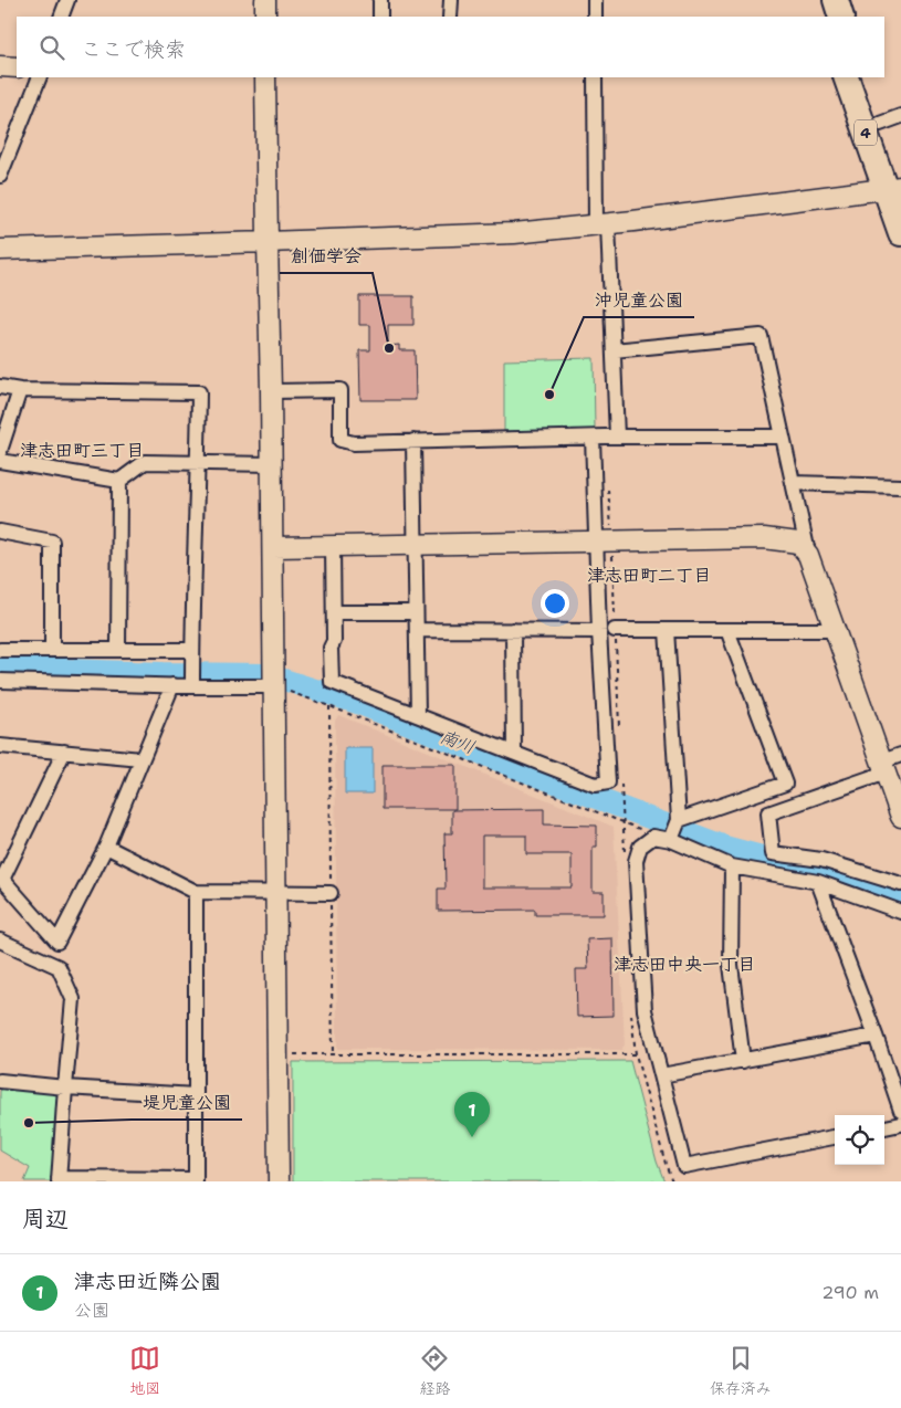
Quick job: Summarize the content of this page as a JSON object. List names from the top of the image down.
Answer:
{
  "streets": {
    "highway": ["4"]
  },
  "districts": ["津志田町三丁目", "津志田町二丁目", "津志田中央一丁目"],
  "water": ["南川"],
  "places": ["創価学会", "沖児童公園", "堤児童公園"],
  "page": {
    "search": "ここで検索",
    "pins": "1",
    "heading": "周辺",
    "list": [
      {
        "mark": "1",
        "name": "津志田近隣公園",
        "note": "公園",
        "value": "290 m"
      }
    ],
    "nav": ["地図", "経路", "保存済み"]
  }
}
